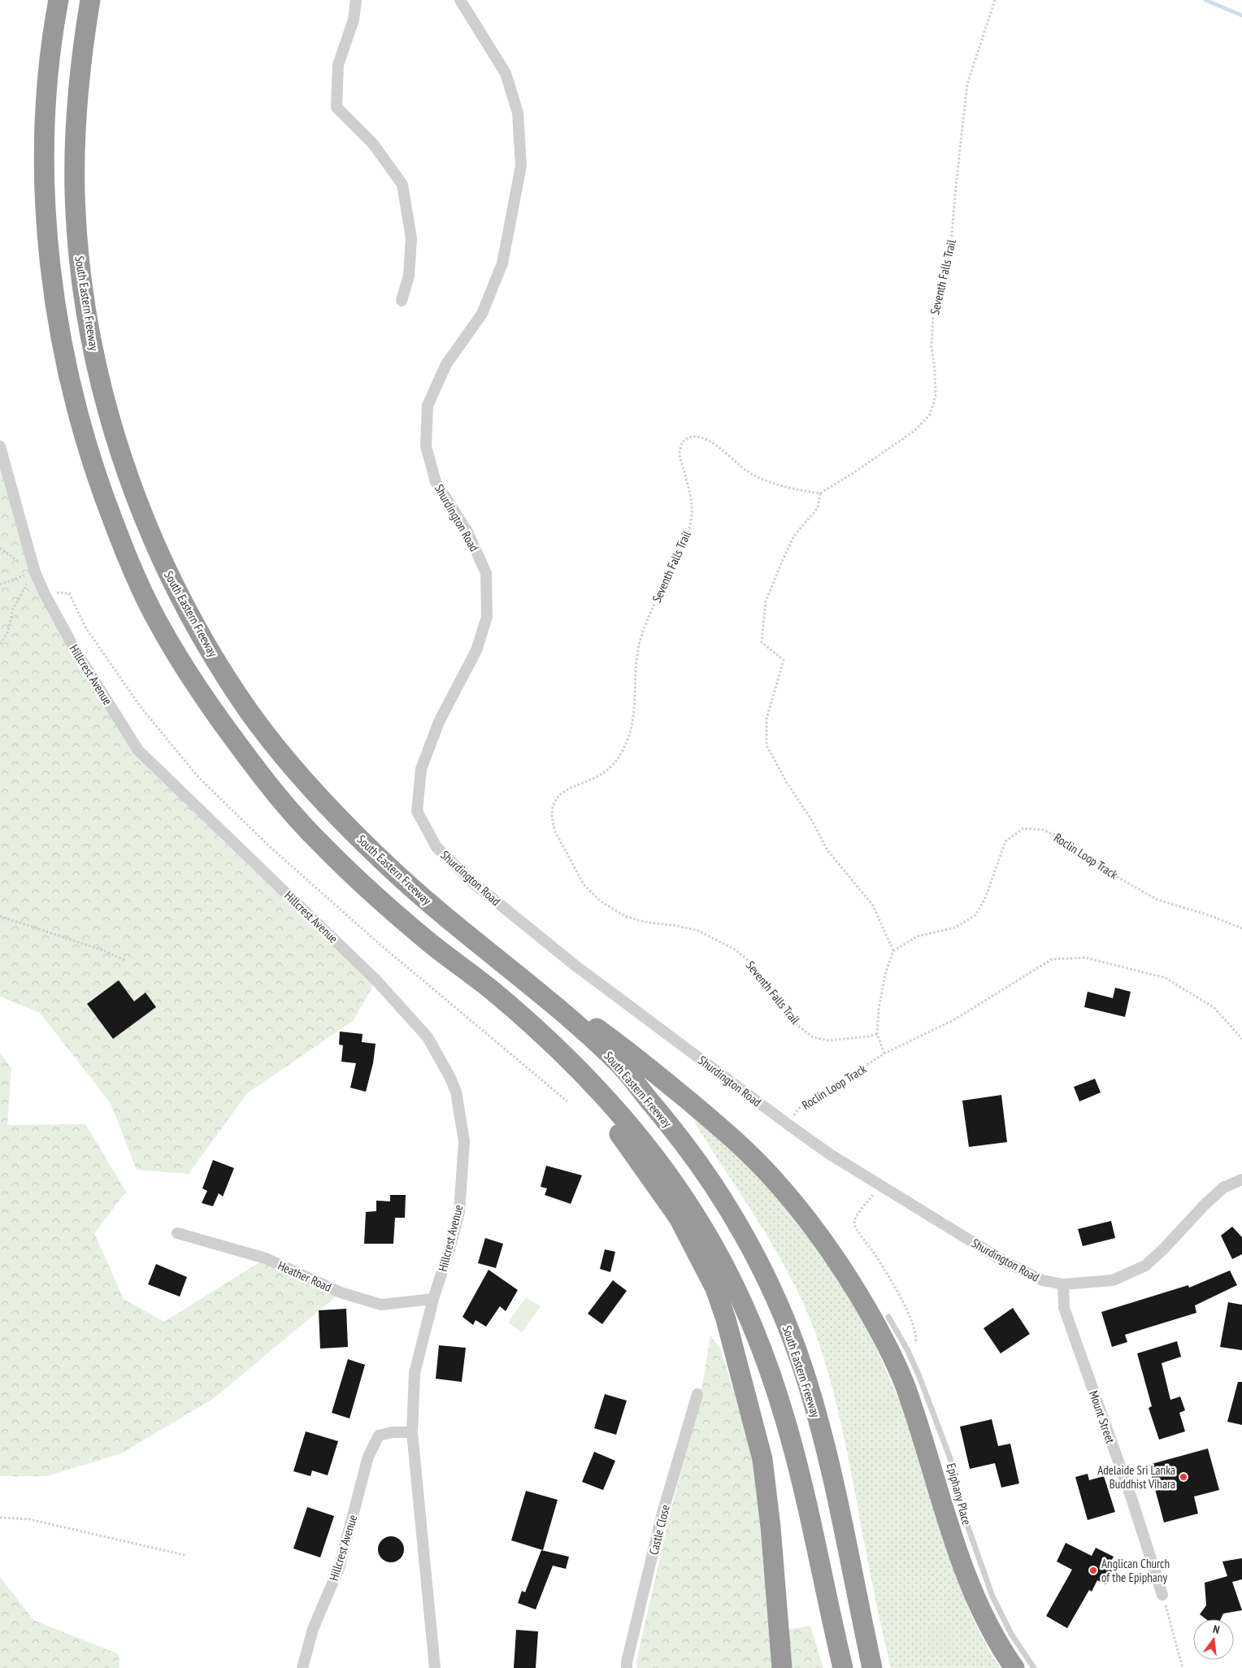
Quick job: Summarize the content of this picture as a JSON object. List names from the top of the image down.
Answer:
{
  "streets": {
    "highway": ["South Eastern Freeway"],
    "street": [
      "Shurdington Road",
      "Hillcrest Avenue",
      "Heather Road",
      "Mount Street",
      "Castle Close"
    ],
    "lane": ["Epiphany Place"],
    "path": ["Seventh Falls Trail", "Roclin Loop Track"]
  },
  "crossings": [
    ["Shurdington Road", "Roclin Loop Track"],
    ["Shurdington Road", "Mount Street"],
    ["Hillcrest Avenue", "Heather Road"]
  ],
  "places": ["Adelaide Sri Lanka Buddhist Vihara", "Anglican Church of the Epiphany"],
  "north": "top"
}
